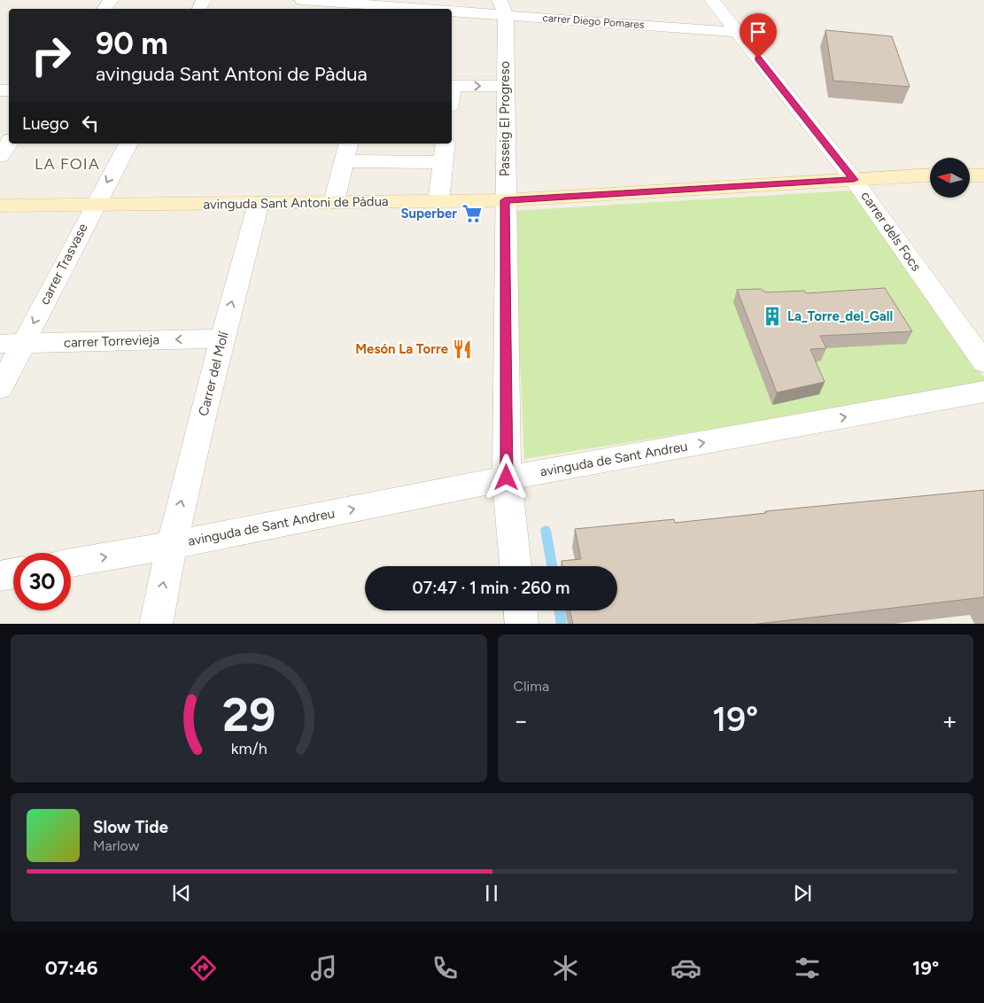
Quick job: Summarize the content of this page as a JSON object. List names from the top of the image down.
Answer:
{
  "streets": {
    "main road": ["avinguda Sant Antoni de Pàdua"],
    "street": [
      "carrer Diego Pomares",
      "Passeig El Progreso",
      "carrer dels Focs",
      "carrer Trasvase",
      "carrer Torrevieja",
      "Carrer del Molí",
      "avinguda de Sant Andreu"
    ]
  },
  "crossings": [
    ["carrer Diego Pomares", "Passeig El Progreso"],
    ["carrer Diego Pomares", "carrer dels Focs"],
    ["Passeig El Progreso", "avinguda Sant Antoni de Pàdua"],
    ["Passeig El Progreso", "avinguda de Sant Andreu"],
    ["avinguda Sant Antoni de Pàdua", "carrer dels Focs"],
    ["avinguda Sant Antoni de Pàdua", "carrer Trasvase"],
    ["avinguda Sant Antoni de Pàdua", "Carrer del Molí"],
    ["carrer Trasvase", "carrer Torrevieja"],
    ["carrer Torrevieja", "Carrer del Molí"],
    ["Carrer del Molí", "avinguda de Sant Andreu"]
  ],
  "one_way": [
    "carrer Trasvase",
    "carrer Torrevieja",
    "Carrer del Molí",
    "avinguda de Sant Andreu"
  ],
  "districts": ["LA FOIA"],
  "places": {
    "supermarket": ["Superber"],
    "building": ["La_Torre_del_Gall"],
    "restaurant": ["Mesón La Torre"]
  },
  "north": "left",
  "page": {
    "turn": ["90 m", "avinguda Sant Antoni de Pàdua"],
    "then": "Luego",
    "limit": "30",
    "trip": "07:47 · 1 min · 260 m",
    "tile": "Clima",
    "heat": ["−", "19°", "+"],
    "song": ["Slow Tide", "Marlow"],
    "tabs": ["07:46", "19°"],
    "gauge": ["29", "km/h"]
  }
}
